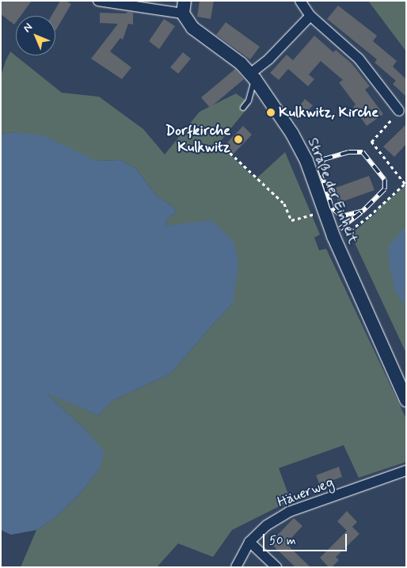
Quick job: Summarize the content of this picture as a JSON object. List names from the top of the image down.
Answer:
{
  "streets": {
    "street": ["Straße der Einheit", "Häuerweg"]
  },
  "places": ["Kulkwitz, Kirche", "Dorfkirche Kulkwitz"],
  "scale_bar": "50 m",
  "north": "top left"
}
